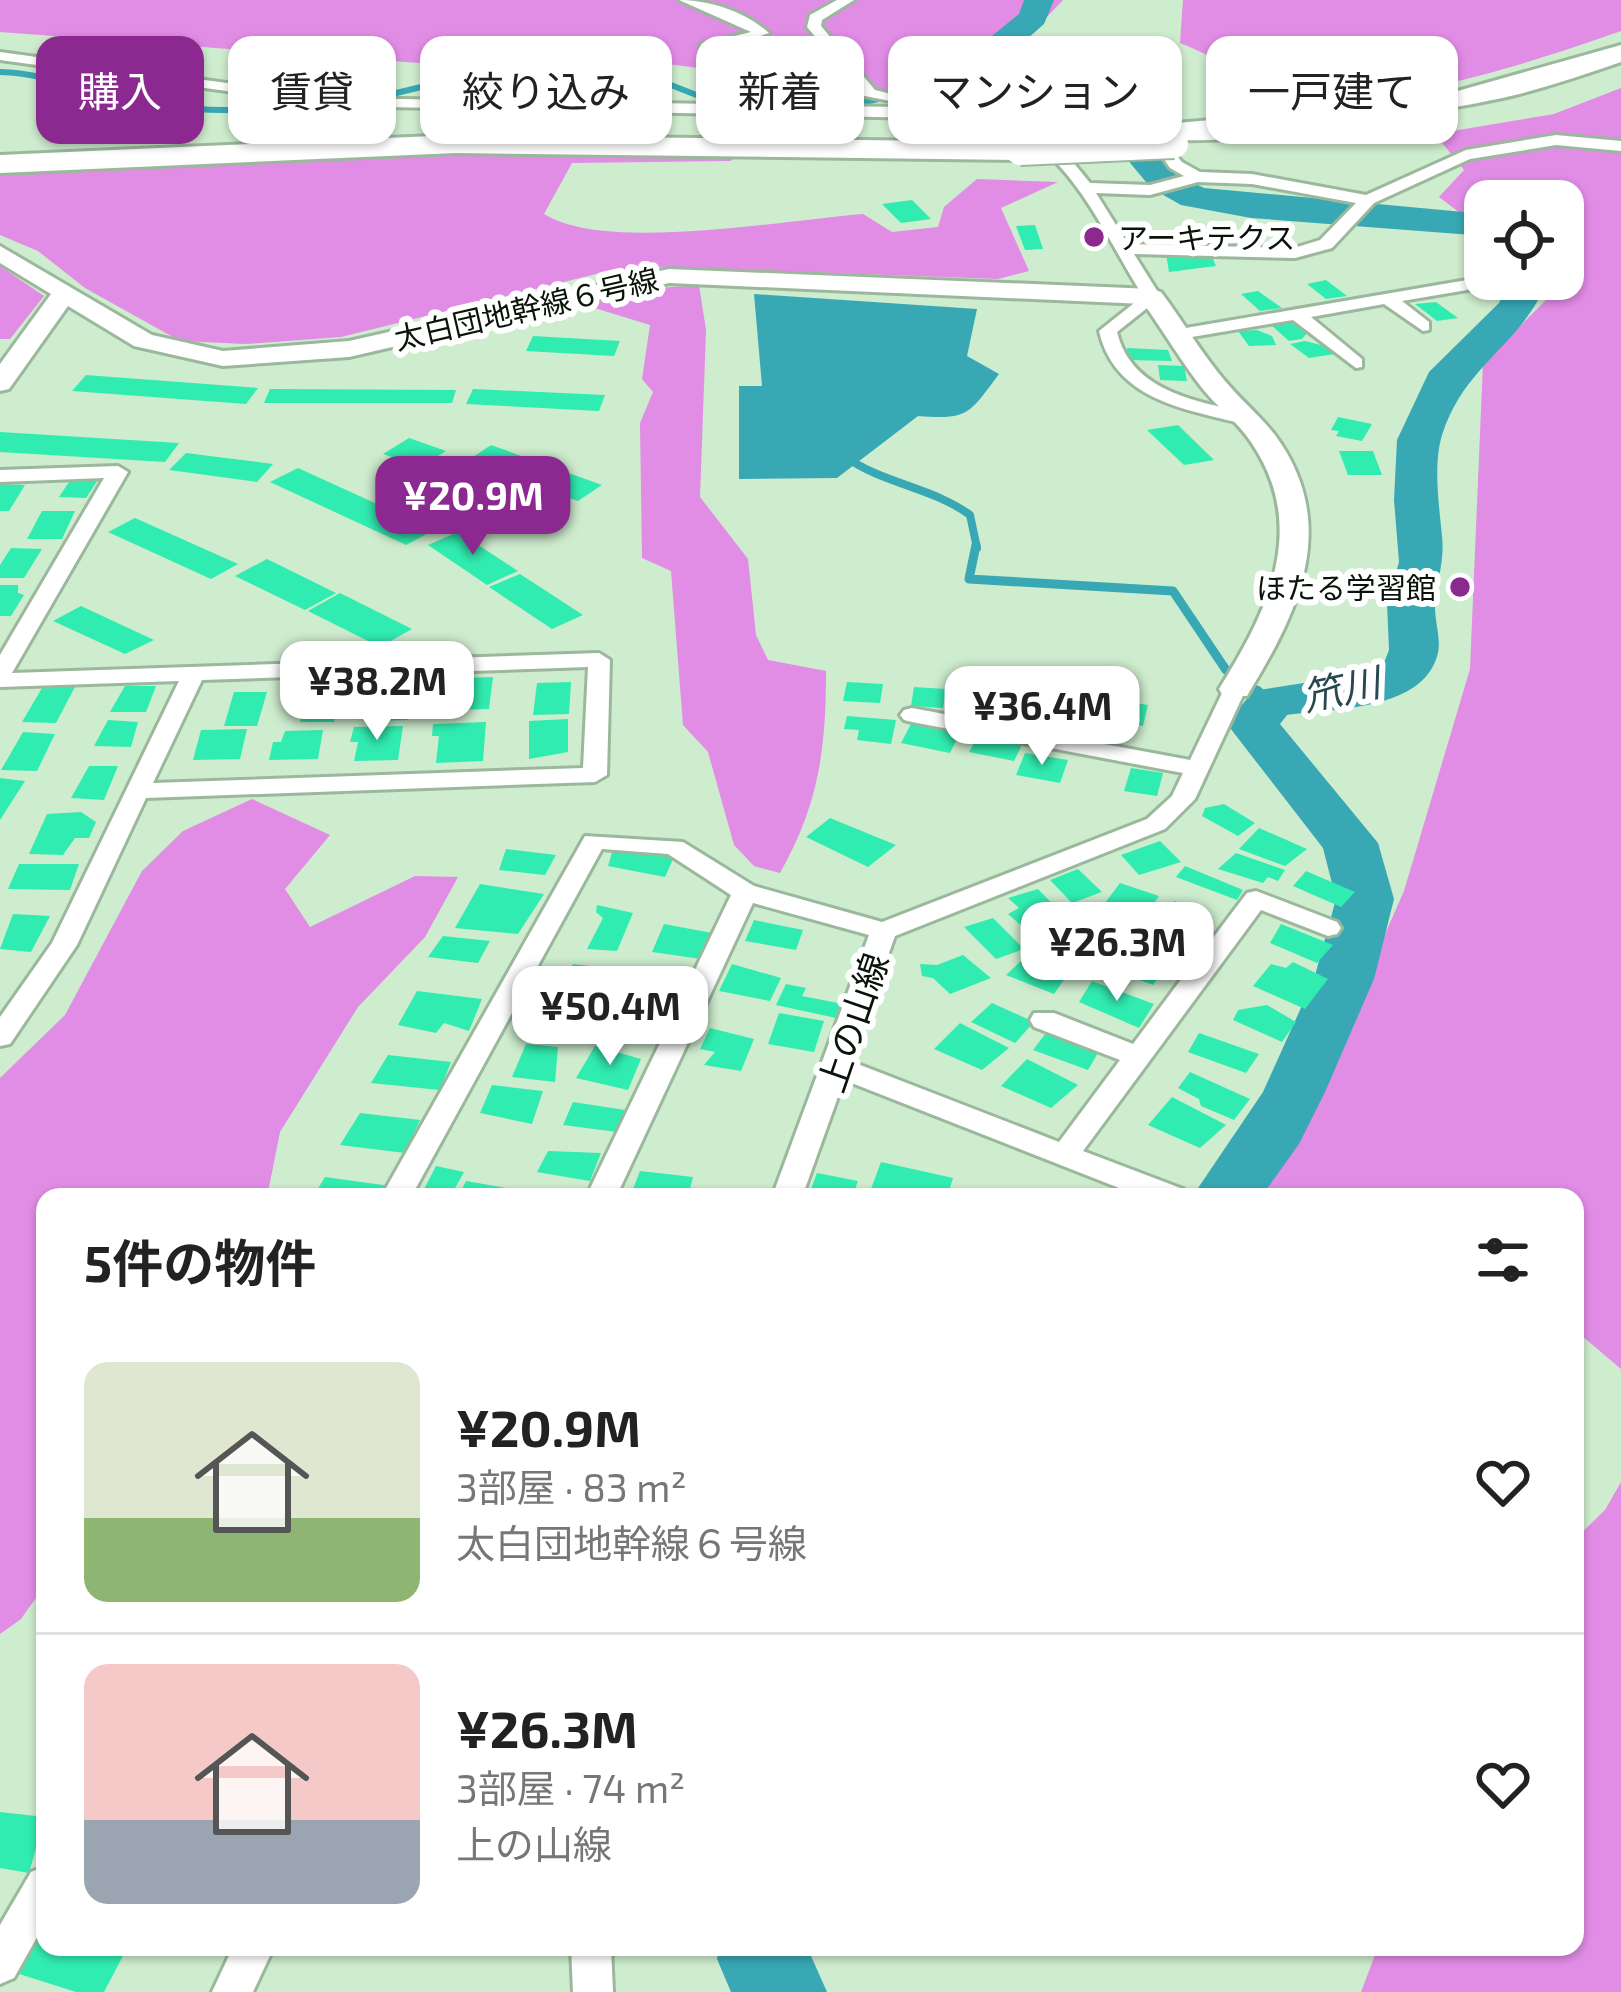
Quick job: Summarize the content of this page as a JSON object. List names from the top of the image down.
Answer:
{
  "streets": {
    "street": ["太白団地幹線６号線", "上の山線"]
  },
  "water": ["笊川"],
  "places": ["アーキテクス", "ほたる学習館"],
  "page": {
    "chip": [
      "購入",
      "賃貸",
      "絞り込み",
      "新着",
      "マンション",
      "一戸建て"
    ],
    "price": [
      "¥20.9M",
      "¥38.2M",
      "¥36.4M",
      "¥26.3M",
      "¥50.4M"
    ],
    "heading": "5件の物件",
    "list": [
      {
        "name": "¥20.9M",
        "note": "3部屋 · 83 m² · 太白団地幹線６号線"
      },
      {
        "name": "¥26.3M",
        "note": "3部屋 · 74 m² · 上の山線"
      }
    ]
  }
}
